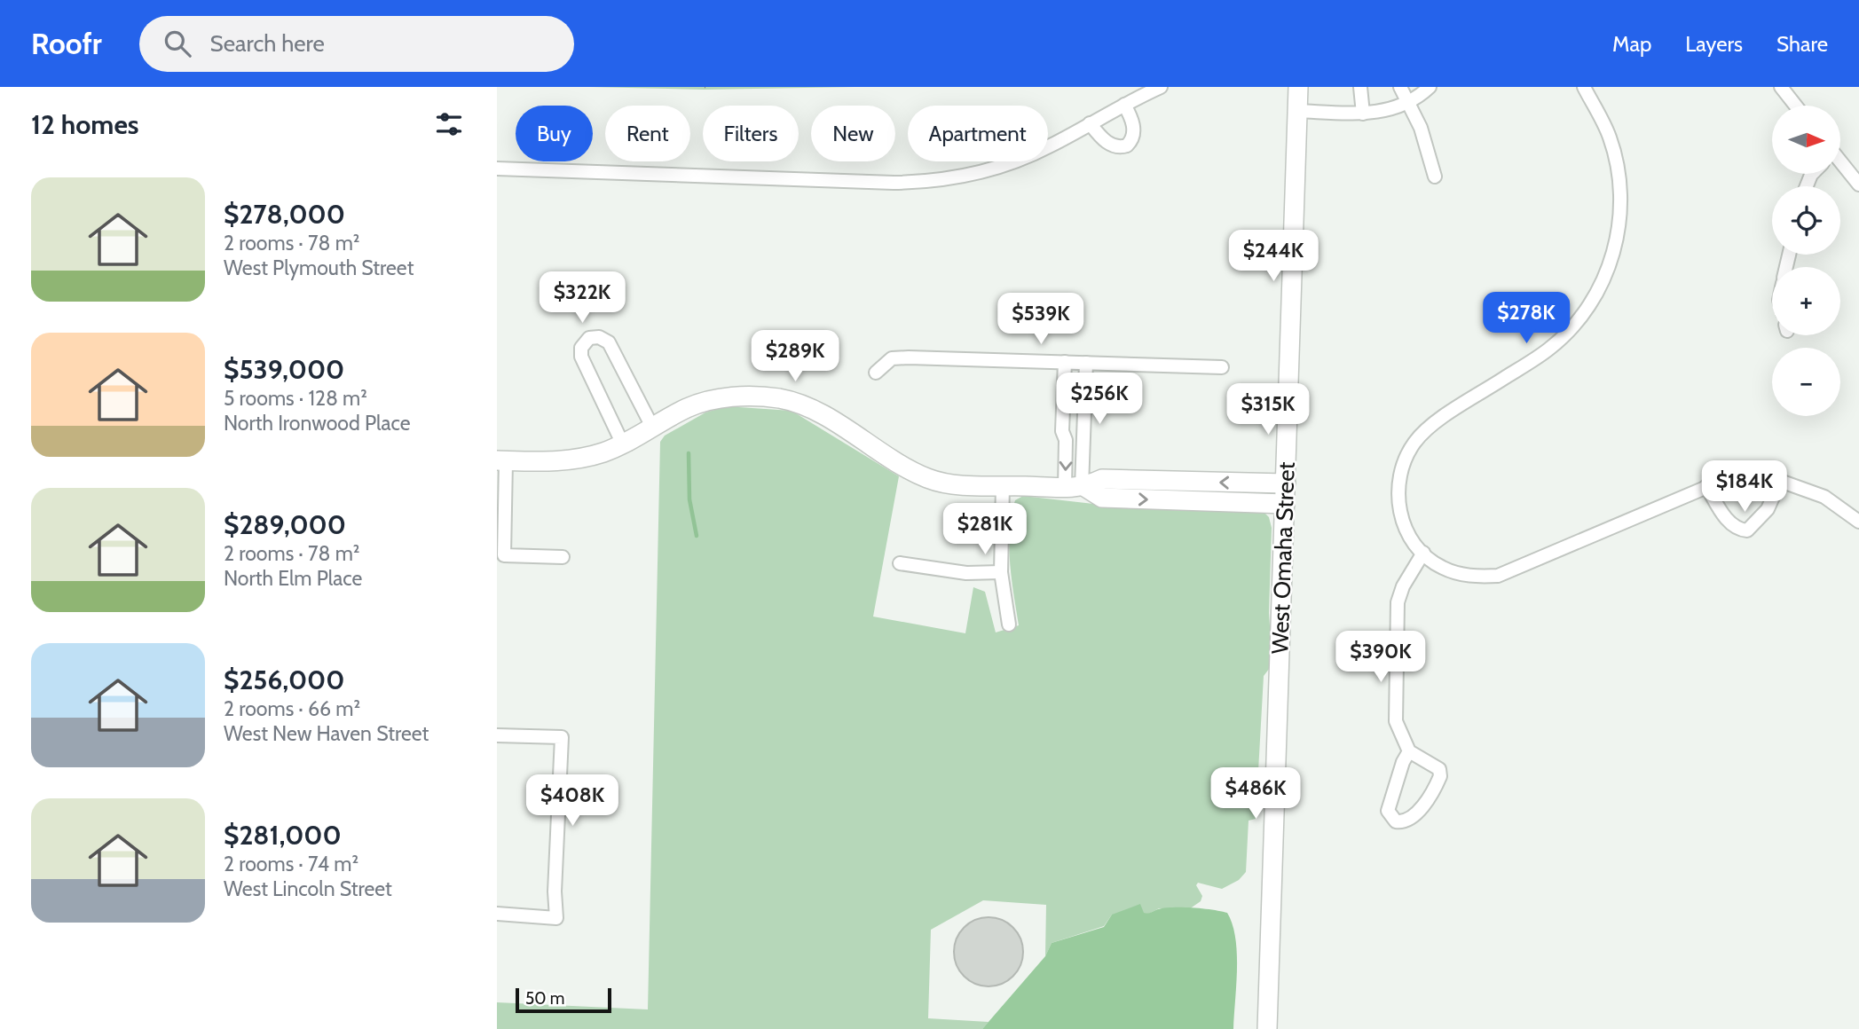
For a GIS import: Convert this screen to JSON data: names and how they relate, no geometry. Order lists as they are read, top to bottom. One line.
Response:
{"streets":{"street":["West Omaha Street"]},"scale_bar":"50 m","north":"right","page":{"header":"Roofr","search":"Search here","nav":["Map","Layers","Share"],"heading":"12 homes","map_buttons":["+","−"],"chip":["Buy","Rent","Filters","New","Apartment"],"list":[{"name":"$278,000","note":"2 rooms · 78 m² · West Plymouth Street"},{"name":"$539,000","note":"5 rooms · 128 m² · North Ironwood Place"},{"name":"$289,000","note":"2 rooms · 78 m² · North Elm Place"},{"name":"$256,000","note":"2 rooms · 66 m² · West New Haven Street"},{"name":"$281,000","note":"2 rooms · 74 m² · West Lincoln Street"}],"price":["$244K","$322K","$278K","$539K","$289K","$256K","$315K","$184K","$281K","$390K","$486K","$408K"],"scale":"50 m"}}
